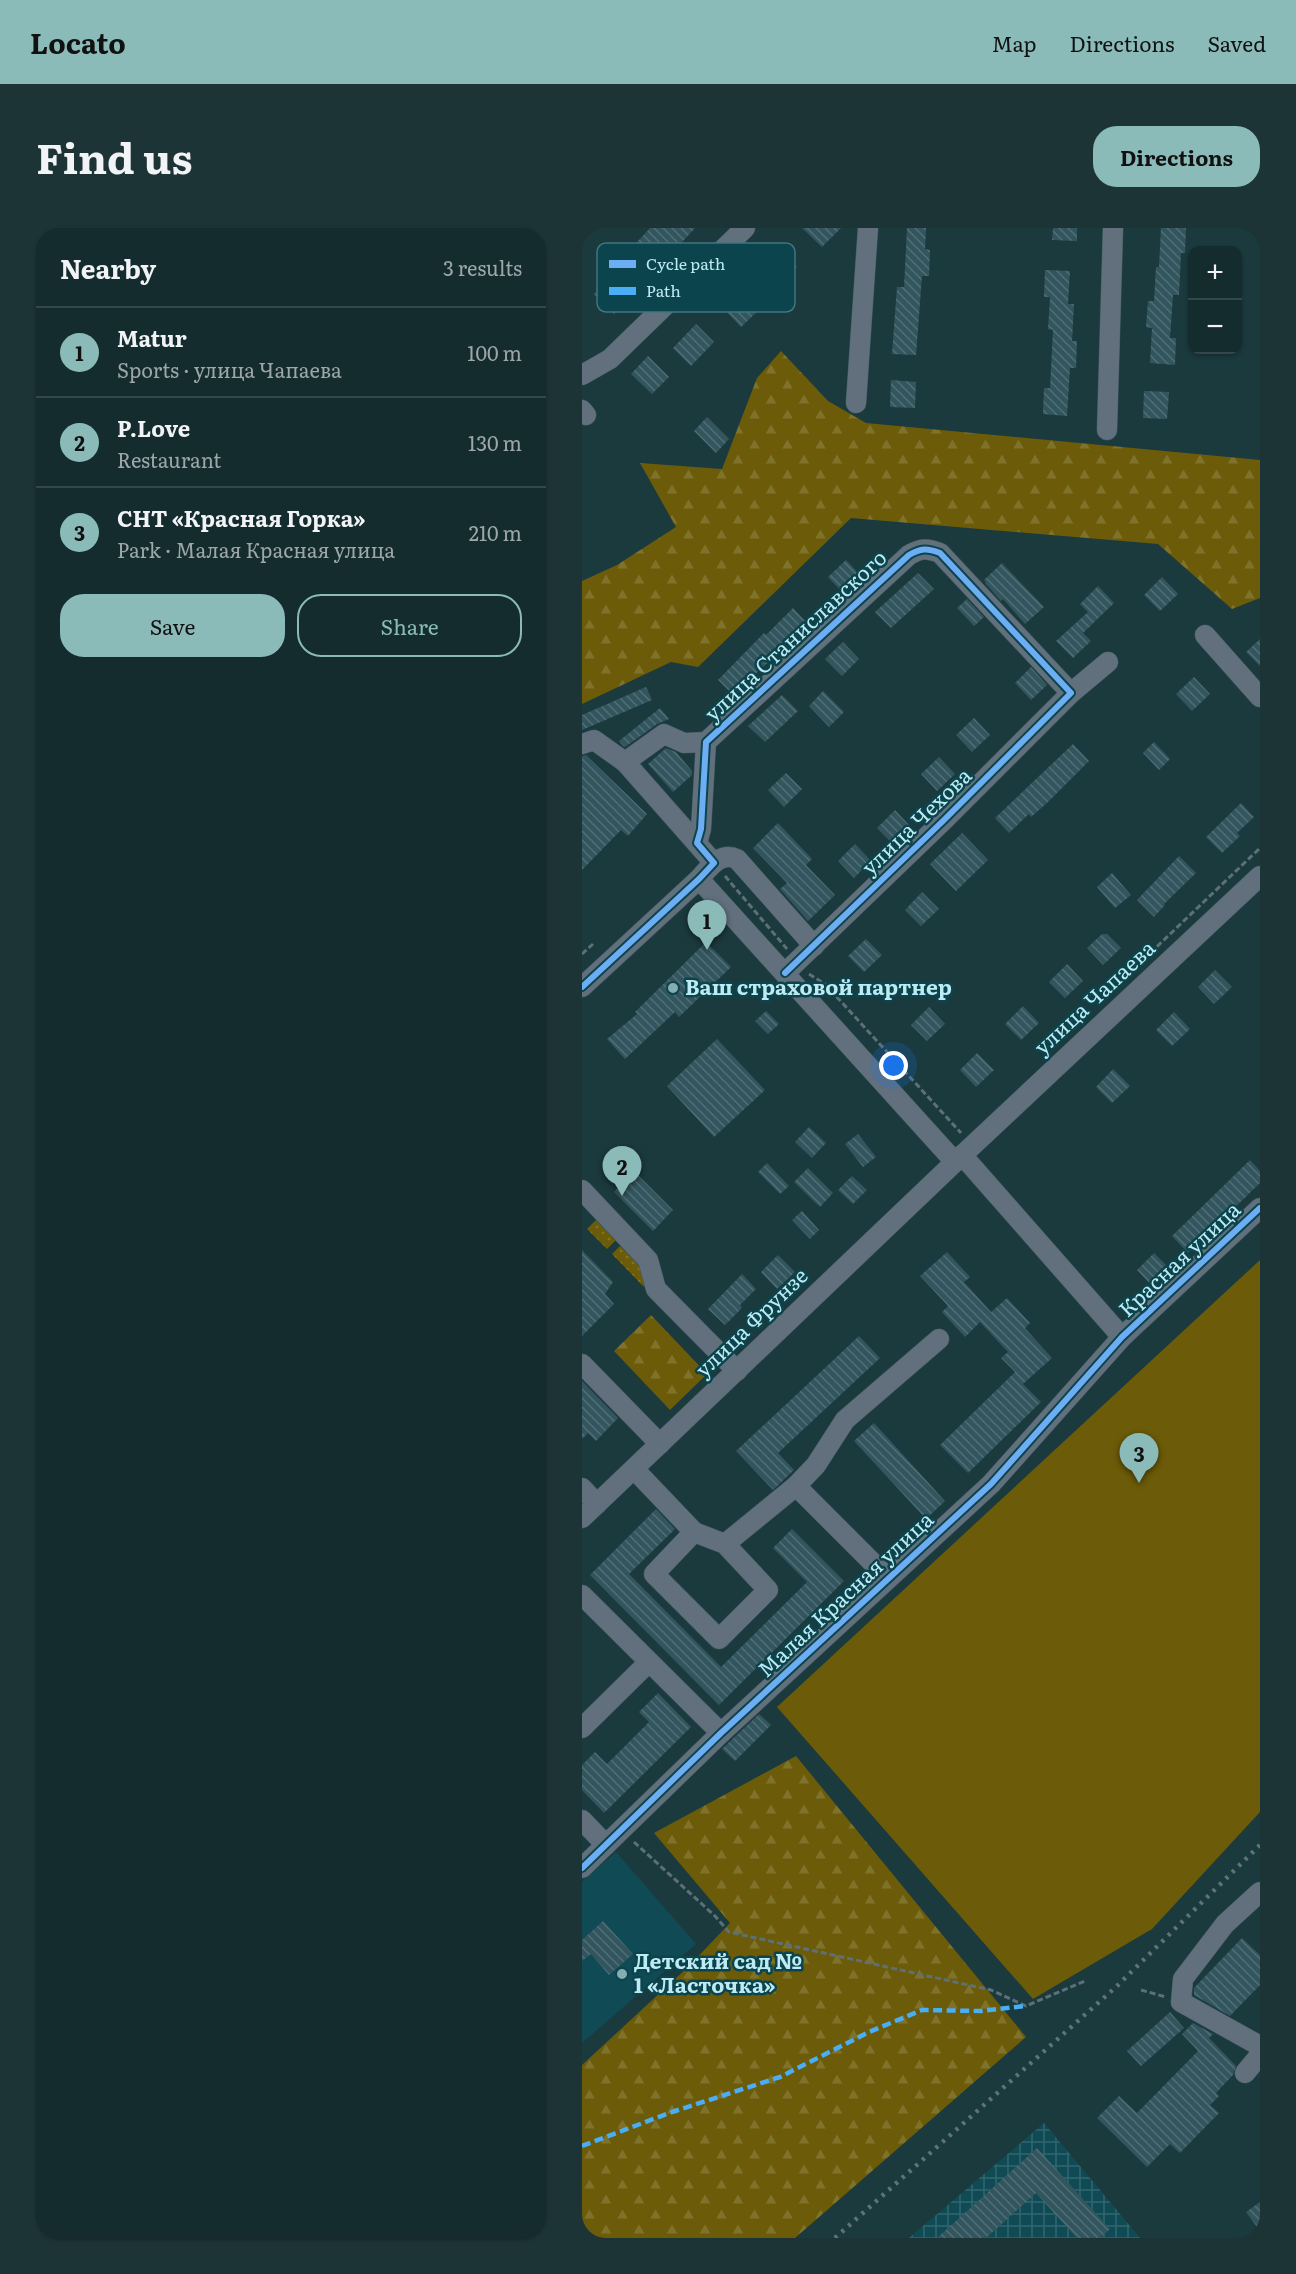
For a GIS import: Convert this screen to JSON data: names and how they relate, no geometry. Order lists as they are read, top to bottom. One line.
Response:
{"streets":{"street":["улица Станиславского","улица Чехова","улица Чапаева","Красная улица","улица Фрунзе","Малая Красная улица"]},"crossings":[["улица Станиславского","улица Чехова"],["улица Чапаева","улица Фрунзе"],["Красная улица","Малая Красная улица"]],"places":["Ваш страховой партнер","Детский сад № 1 «Ласточка»"],"legend":["Cycle path","Path"],"page":{"header":"Locato","nav":["Map","Directions","Saved"],"title":"Find us","buttons":["Directions",["Save","Share"]],"heading":["Nearby","3 results"],"map_buttons":["+","−"],"list":[{"mark":"1","name":"Matur","note":"Sports · улица Чапаева","value":"100 m"},{"mark":"2","name":"P.Love","note":"Restaurant","value":"130 m"},{"mark":"3","name":"СНТ «Красная Горка»","note":"Park · Малая Красная улица","value":"210 m"}],"pins":["1","2","3"]}}
